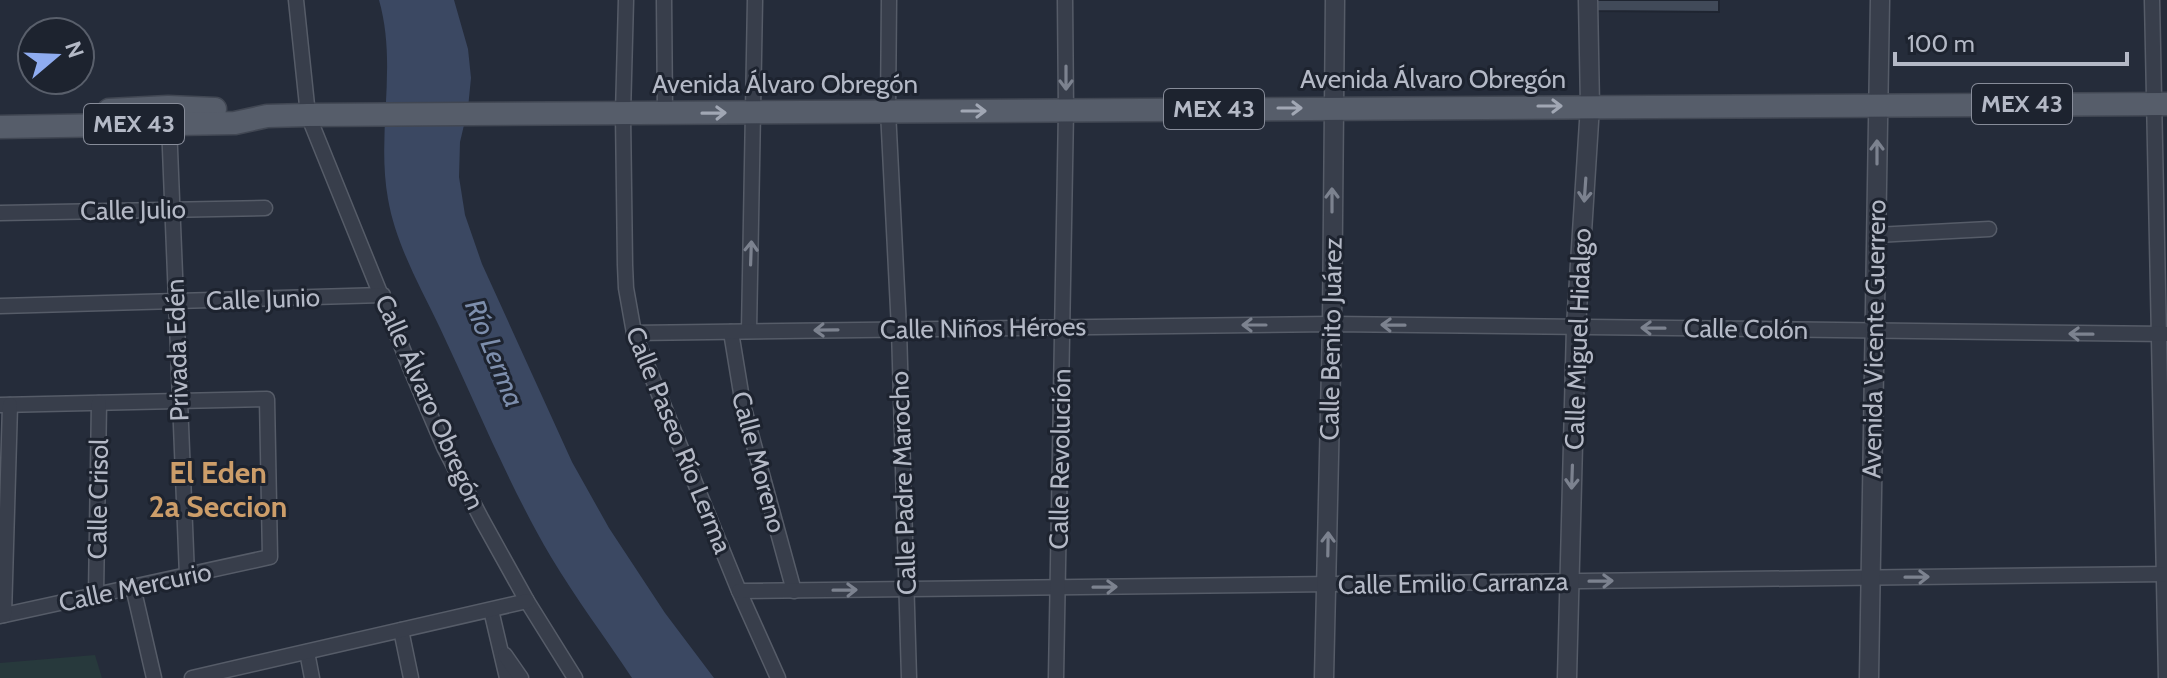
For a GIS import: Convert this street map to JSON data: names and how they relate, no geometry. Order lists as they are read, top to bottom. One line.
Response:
{"streets":{"main road":["Avenida Álvaro Obregón","MEX 43"],"street":["Calle Julio","Calle Junio","Calle Niños Héroes","Calle Colón","Calle Benito Juárez","Calle Miguel Hidalgo","Avenida Vicente Guerrero","Privada Edén","Calle Álvaro Obregón","Calle Paseo Río Lerma","Calle Revolución","Calle Moreno","Calle Padre Marocho","Calle Crisol","Calle Emilio Carranza","Calle Mercurio"]},"crossings":[["Avenida Álvaro Obregón","Calle Benito Juárez"],["Avenida Álvaro Obregón","Calle Miguel Hidalgo"],["Avenida Álvaro Obregón","Avenida Vicente Guerrero"],["Avenida Álvaro Obregón","Privada Edén"],["Avenida Álvaro Obregón","Calle Álvaro Obregón"],["Avenida Álvaro Obregón","Calle Paseo Río Lerma"],["Avenida Álvaro Obregón","Calle Revolución"],["Avenida Álvaro Obregón","Calle Padre Marocho"],["Calle Julio","Privada Edén"],["Calle Junio","Privada Edén"],["Calle Junio","Calle Álvaro Obregón"],["Calle Niños Héroes","Calle Colón"],["Calle Niños Héroes","Calle Benito Juárez"],["Calle Niños Héroes","Calle Paseo Río Lerma"],["Calle Niños Héroes","Calle Revolución"],["Calle Niños Héroes","Calle Moreno"],["Calle Niños Héroes","Calle Padre Marocho"],["Calle Colón","Calle Benito Juárez"],["Calle Colón","Calle Miguel Hidalgo"],["Calle Colón","Avenida Vicente Guerrero"],["Calle Benito Juárez","Calle Emilio Carranza"],["Calle Miguel Hidalgo","Calle Emilio Carranza"],["Avenida Vicente Guerrero","Calle Emilio Carranza"],["Privada Edén","Calle Mercurio"],["Calle Paseo Río Lerma","Calle Emilio Carranza"],["Calle Revolución","Calle Emilio Carranza"],["Calle Moreno","Calle Emilio Carranza"],["Calle Padre Marocho","Calle Emilio Carranza"],["Calle Crisol","Calle Mercurio"]],"one_way":["Calle Niños Héroes","Calle Colón","Calle Benito Juárez","Calle Miguel Hidalgo","Calle Emilio Carranza"],"districts":["El Eden 2a Seccion"],"water":["Río Lerma"],"scale_bar":"100 m","north":"right"}
